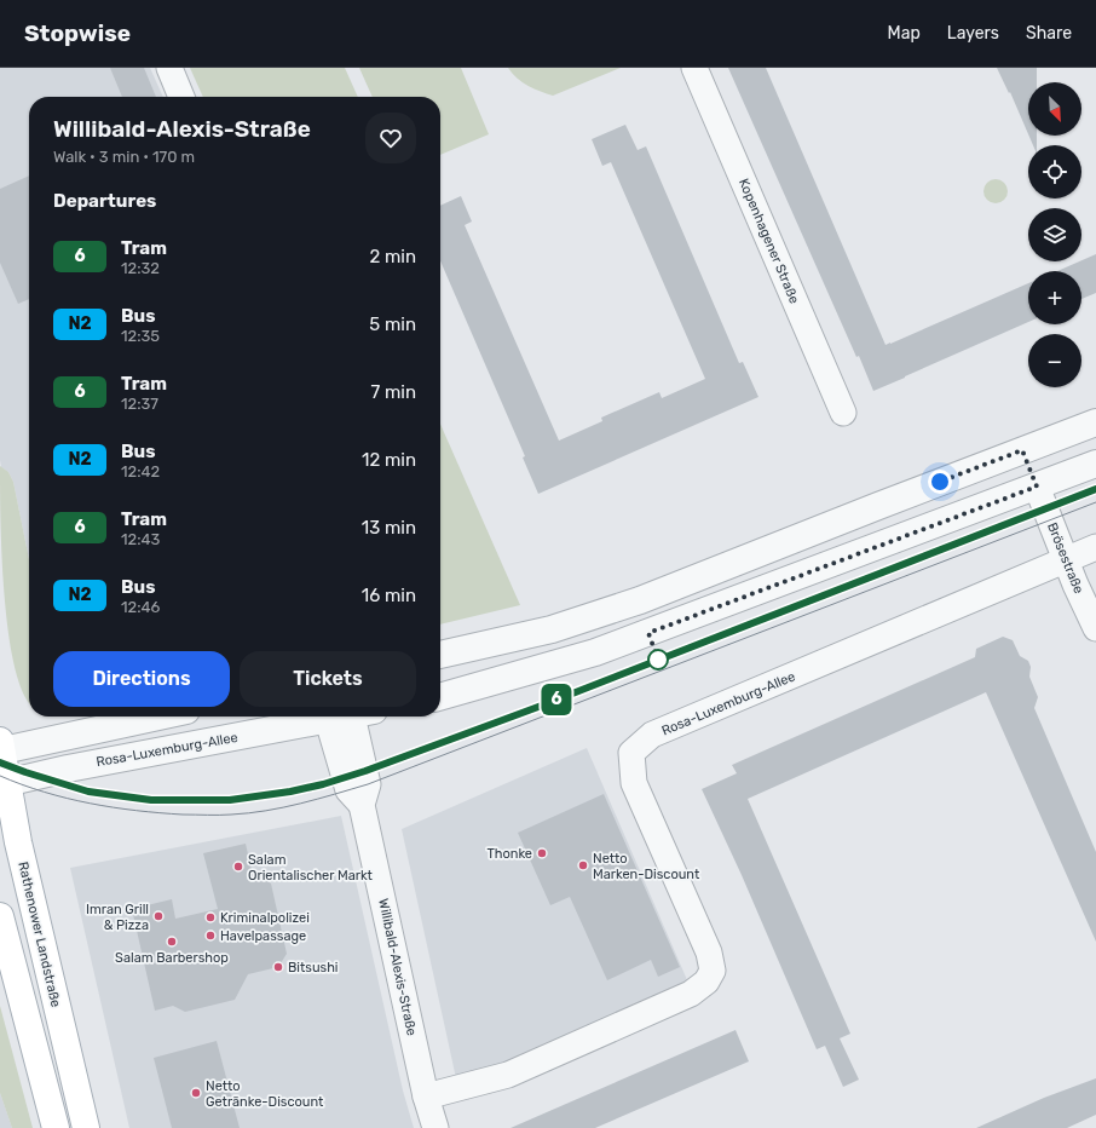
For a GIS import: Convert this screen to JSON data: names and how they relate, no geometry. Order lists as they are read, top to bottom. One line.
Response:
{"streets":{"main road":["Rathenower Landstraße"],"street":["Kopenhagener Straße","Brösestraße","Rosa-Luxemburg-Allee","Willibald-Alexis-Straße"]},"crossings":[["Brösestraße","Rosa-Luxemburg-Allee"],["Rosa-Luxemburg-Allee","Rathenower Landstraße"],["Rosa-Luxemburg-Allee","Willibald-Alexis-Straße"]],"places":["Thonke","Netto Marken-Discount","Salam Orientalischer Markt","Imran Grill & Pizza","Kriminalpolizei","Havelpassage","Salam Barbershop","Bitsushi","Netto Getränke-Discount"],"lines":["tram line 6"],"north":"bottom right","page":{"header":"Stopwise","nav":["Map","Layers","Share"],"on_map":"6","map_buttons":["+","−"],"heading":[["Willibald-Alexis-Straße","Walk · 3 min · 170 m"],"Departures"],"list":[{"mark":"6","name":"Tram","note":"12:32","value":"2 min"},{"mark":"N2","name":"Bus","note":"12:35","value":"5 min"},{"mark":"6","name":"Tram","note":"12:37","value":"7 min"},{"mark":"N2","name":"Bus","note":"12:42","value":"12 min"},{"mark":"6","name":"Tram","note":"12:43","value":"13 min"},{"mark":"N2","name":"Bus","note":"12:46","value":"16 min"}],"buttons":["Directions","Tickets"]}}
